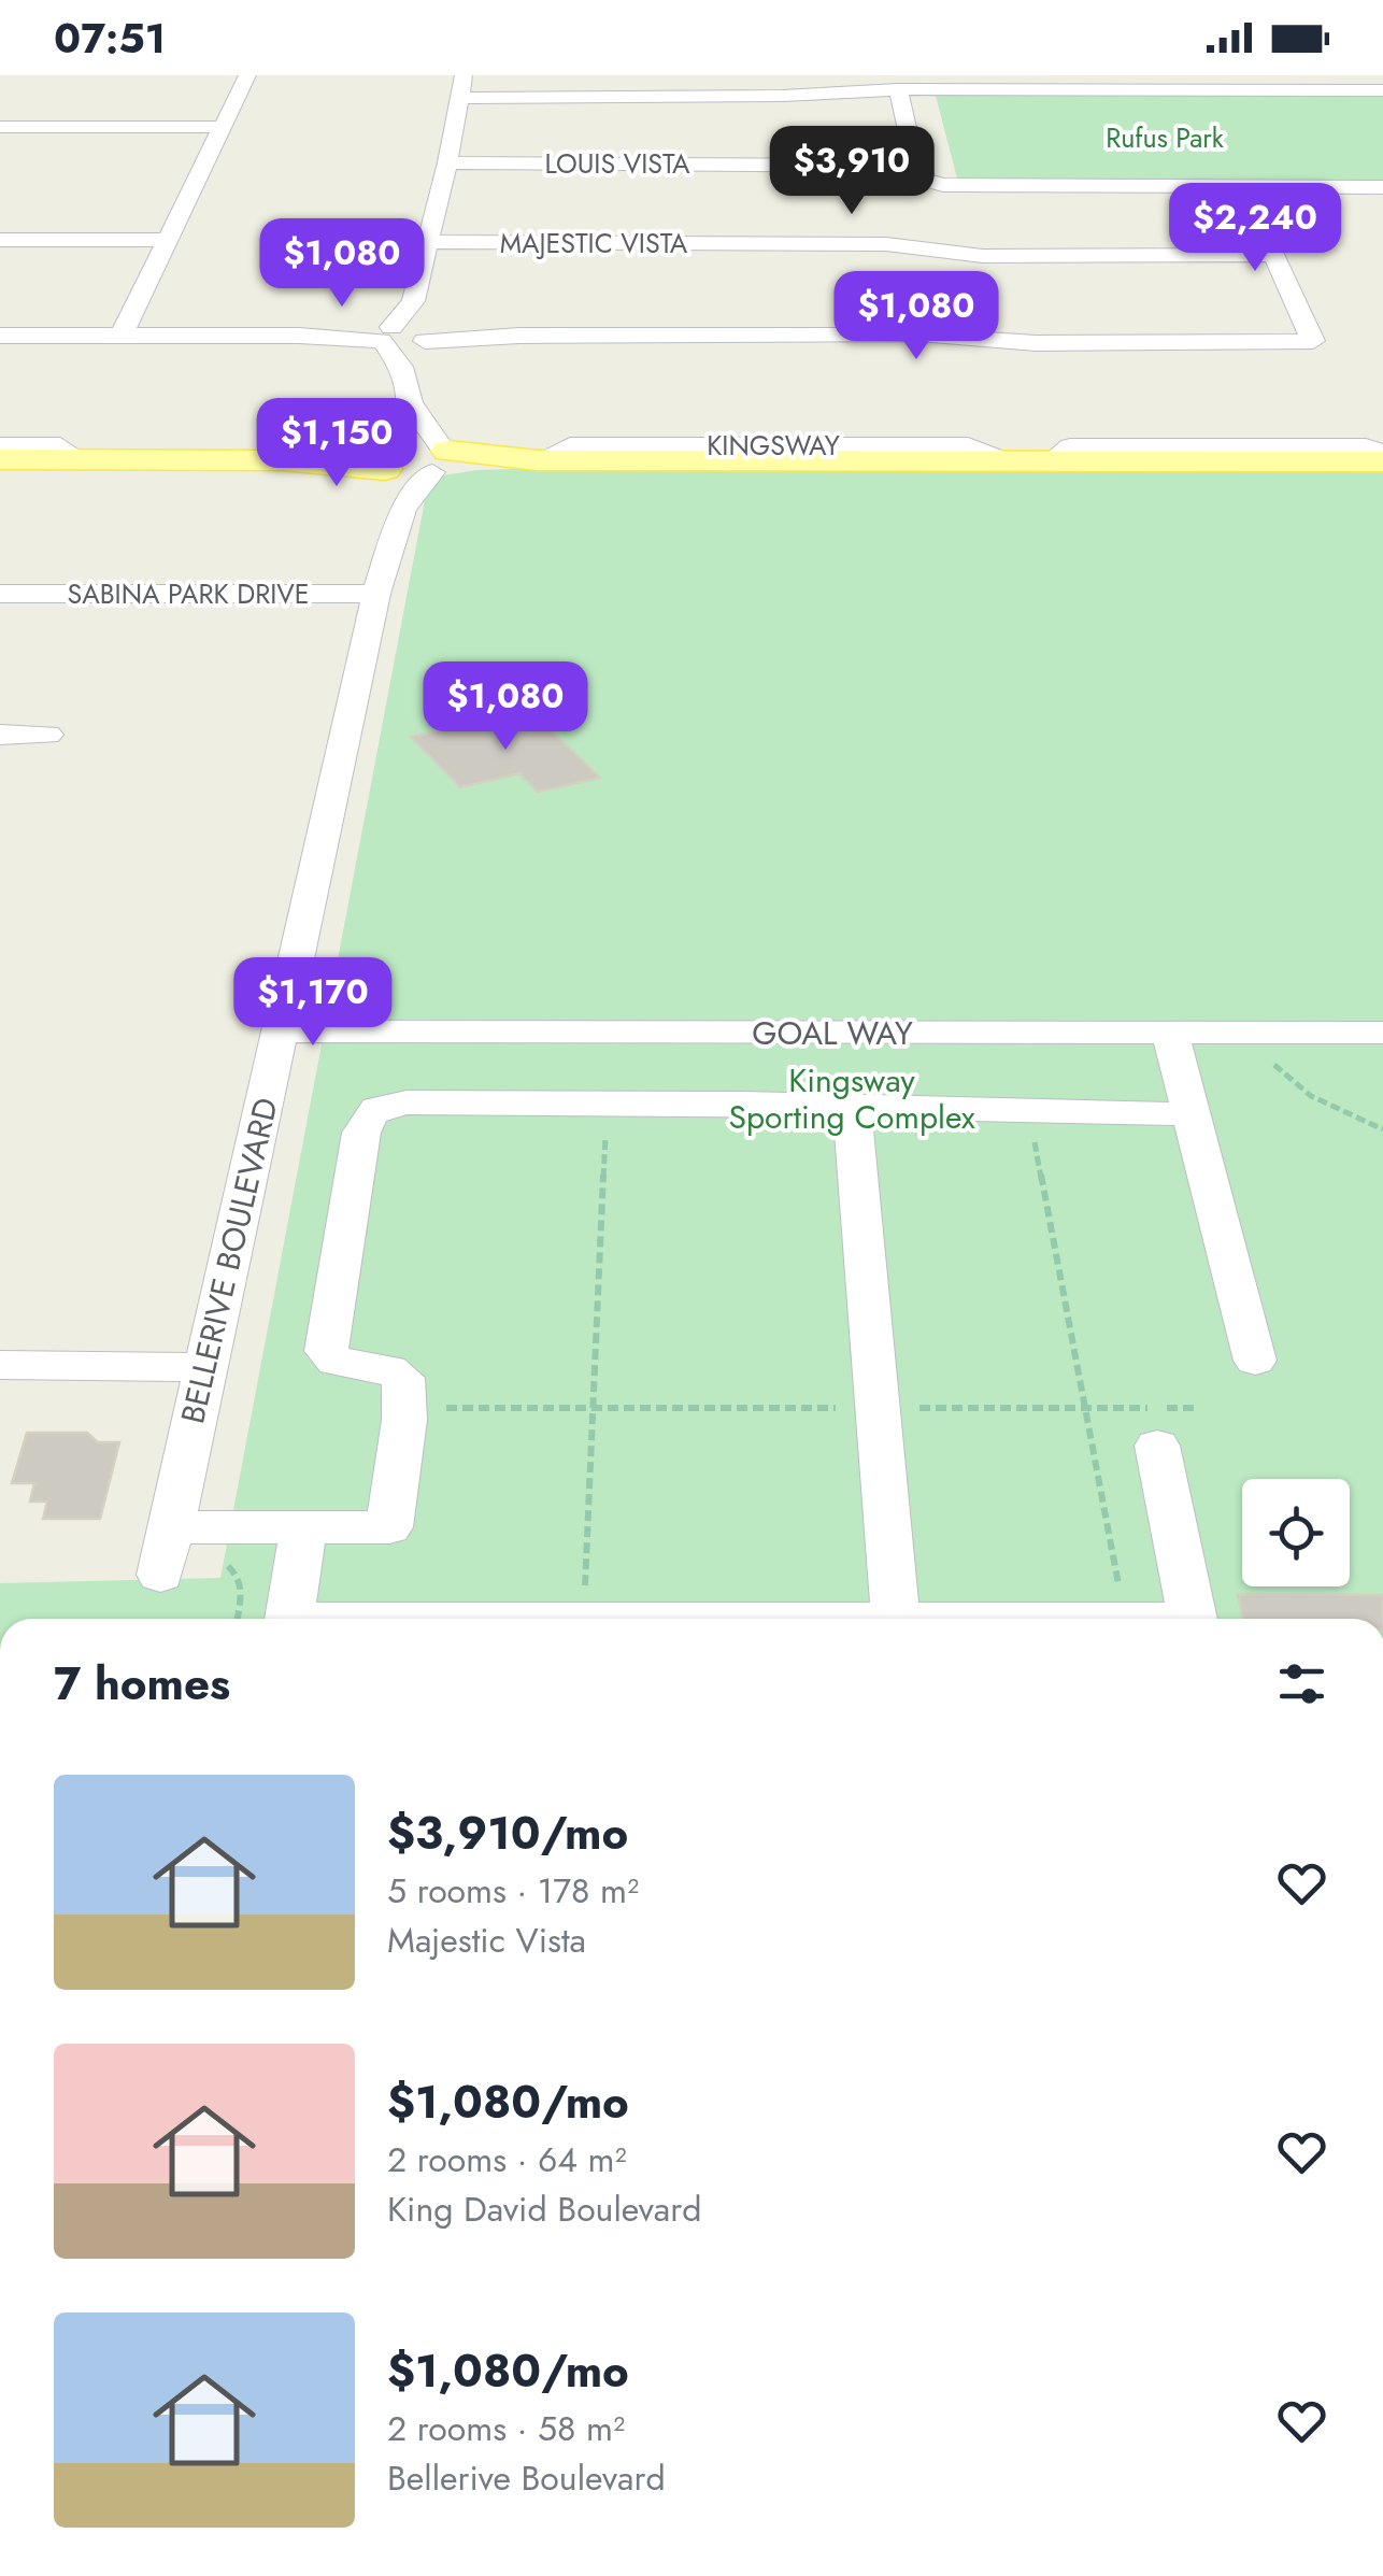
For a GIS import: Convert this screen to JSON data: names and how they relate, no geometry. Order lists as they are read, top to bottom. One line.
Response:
{"streets":{"main road":["KINGSWAY"],"street":["LOUIS VISTA","MAJESTIC VISTA","SABINA PARK DRIVE","GOAL WAY","BELLERIVE BOULEVARD"]},"crossings":[["KINGSWAY","BELLERIVE BOULEVARD"],["SABINA PARK DRIVE","BELLERIVE BOULEVARD"],["GOAL WAY","BELLERIVE BOULEVARD"]],"parks":["Rufus Park","Kingsway Sporting Complex"],"page":{"status":"07:51","price":["$3,910","$2,240","$1,080","$1,080","$1,150","$1,080","$1,170"],"heading":"7 homes","list":[{"name":"$3,910/mo","note":"5 rooms · 178 m² · Majestic Vista"},{"name":"$1,080/mo","note":"2 rooms · 64 m² · King David Boulevard"},{"name":"$1,080/mo","note":"2 rooms · 58 m² · Bellerive Boulevard"}]}}
